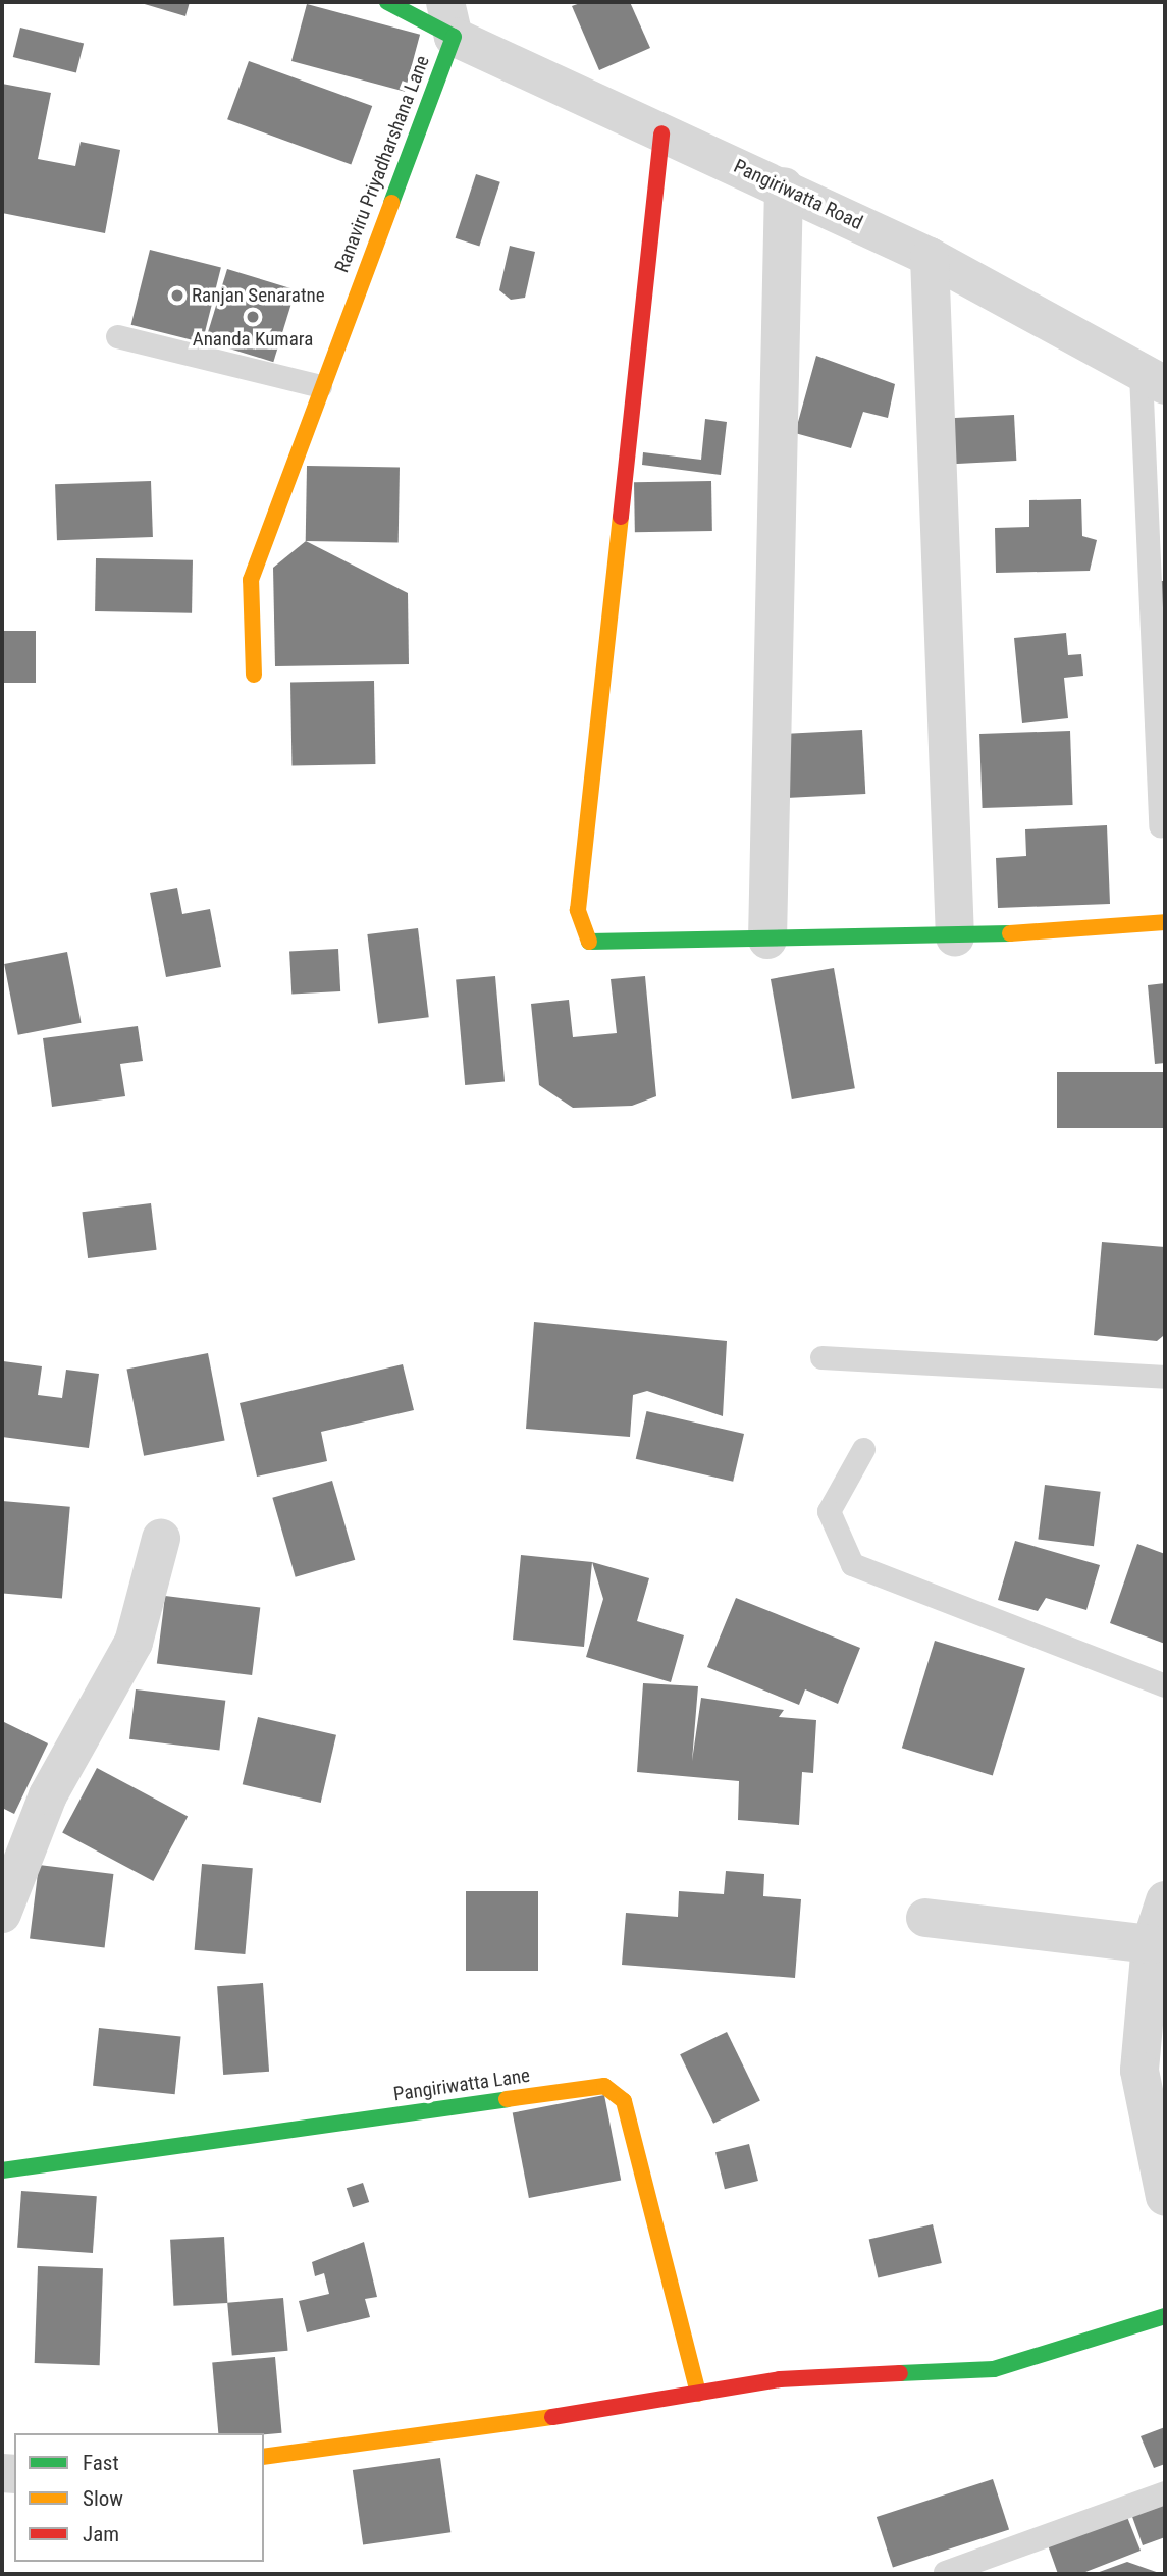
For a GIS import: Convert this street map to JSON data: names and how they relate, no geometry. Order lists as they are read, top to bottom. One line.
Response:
{"streets":{"street":["Ranaviru Priyadharshana Lane","Pangiriwatta Road","Pangiriwatta Lane"]},"crossings":[["Ranaviru Priyadharshana Lane","Pangiriwatta Road"]],"places":["Ranjan Senaratne","Ananda Kumara"],"legend":["Fast","Slow","Jam"]}
